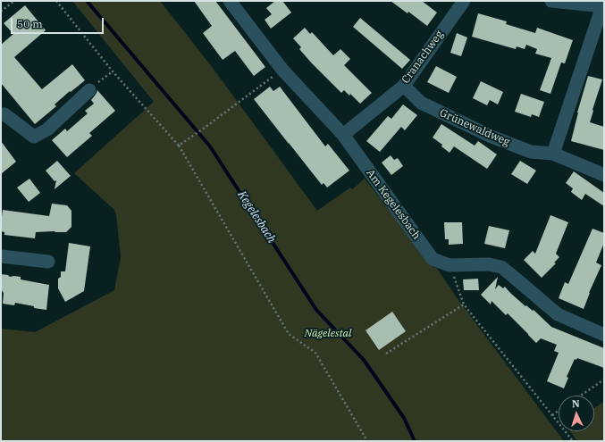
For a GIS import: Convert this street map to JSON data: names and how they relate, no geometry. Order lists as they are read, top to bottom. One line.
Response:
{"streets":{"street":["Cranachweg","Grünewaldweg","Am Kegelesbach"]},"crossings":[["Cranachweg","Grünewaldweg"],["Cranachweg","Am Kegelesbach"]],"water":["Kegelesbach"],"parks":["Nägelestal"],"scale_bar":"50 m","north":"top"}
